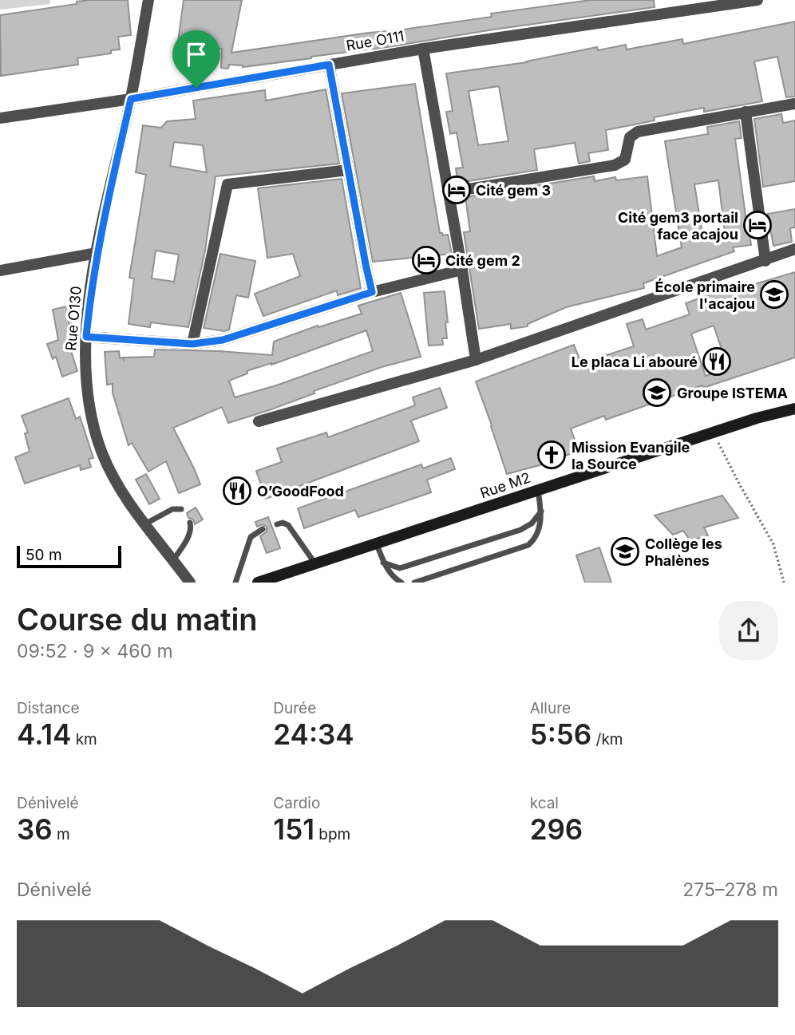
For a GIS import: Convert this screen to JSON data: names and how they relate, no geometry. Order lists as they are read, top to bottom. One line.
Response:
{"streets":{"main road":["Rue M2"],"street":["Rue O111","Rue O130"]},"crossings":[["Rue O111","Rue O130"]],"places":{"hotel":["Cité gem 3","Cité gem3 portail face acajou","Cité gem 2"],"school or university":["École primaire l'acajou","Groupe ISTEMA","Collège les Phalènes"],"restaurant":["Le placa Li abouré","O’GoodFood"],"church":["Mission Evangile la Source"]},"scale_bar":"50 m","page":{"scale":"50 m","heading":["Course du matin","09:52 · 9 × 460 m"],"stats":[["Distance","4.14 km"],["Durée","24:34"],["Allure","5:56 /km"],["Dénivelé","36 m"],["Cardio","151 bpm"],["kcal","296"]],"chart":["Dénivelé","275–278 m"]}}
